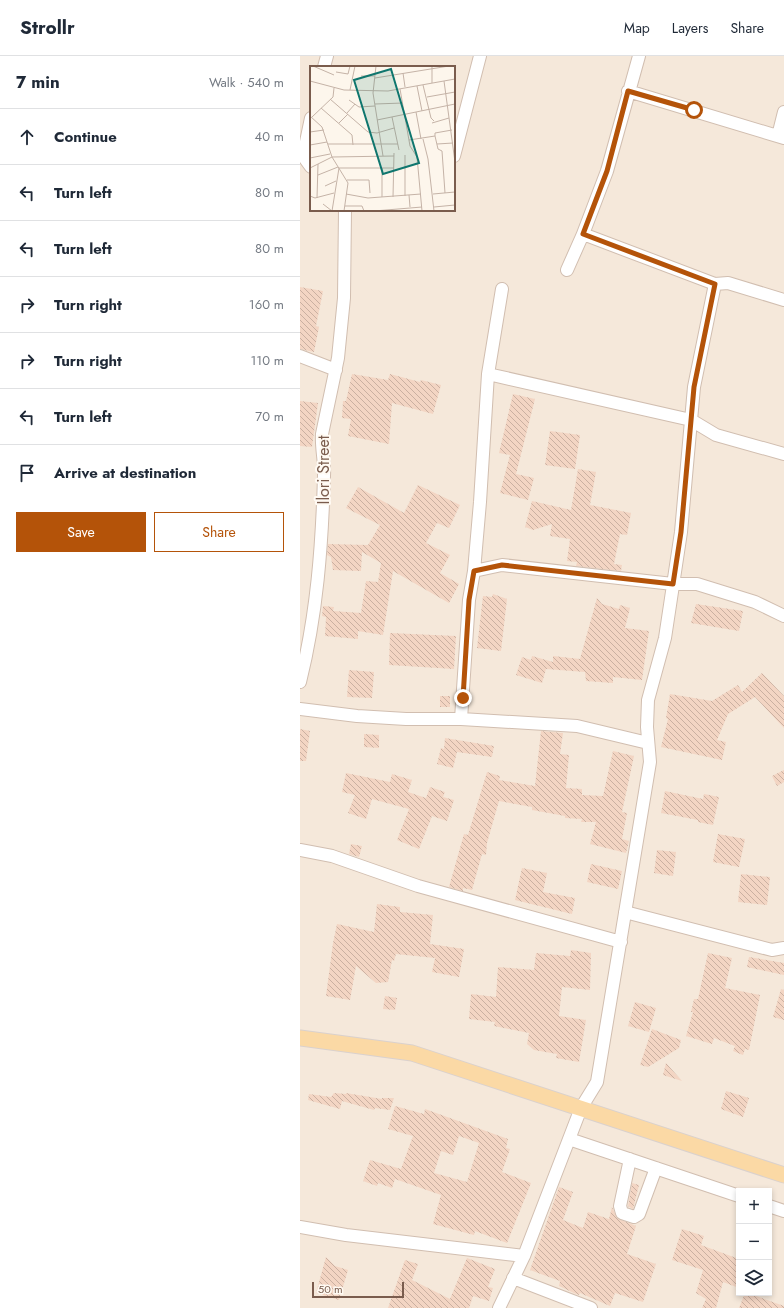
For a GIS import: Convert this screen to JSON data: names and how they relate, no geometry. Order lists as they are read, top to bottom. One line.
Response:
{"streets":{"street":["Ilori Street"]},"scale_bar":"50 m","page":{"header":"Strollr","nav":["Map","Layers","Share"],"heading":["7 min","Walk · 540 m"],"list":[["Continue","40 m"],["Turn left","80 m"],["Turn left","80 m"],["Turn right","160 m"],["Turn right","110 m"],["Turn left","70 m"],"Arrive at destination"],"buttons":["Save","Share"],"map_buttons":["+","−"],"scale":"50 m"}}
